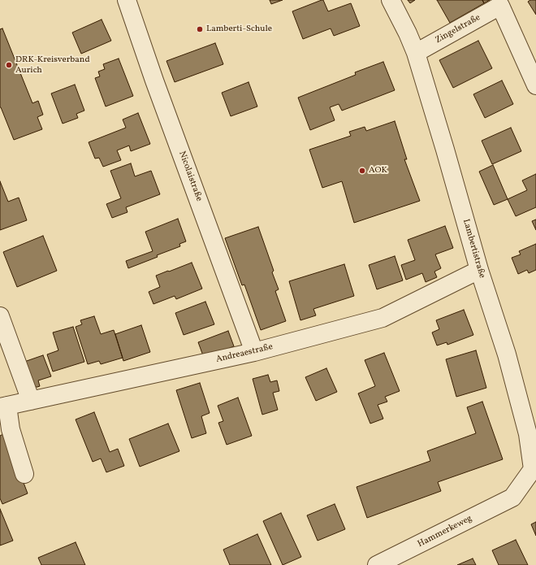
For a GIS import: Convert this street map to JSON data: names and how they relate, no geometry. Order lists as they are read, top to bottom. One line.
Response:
{"streets":{"street":["Zingelstraße","Nicolaistraße","Lambertistraße","Andreaestraße","Hammerkeweg"]},"crossings":[["Zingelstraße","Lambertistraße"],["Nicolaistraße","Andreaestraße"],["Lambertistraße","Andreaestraße"],["Lambertistraße","Hammerkeweg"]],"places":["Lamberti-Schule","DRK-Kreisverband Aurich","AOK"]}
